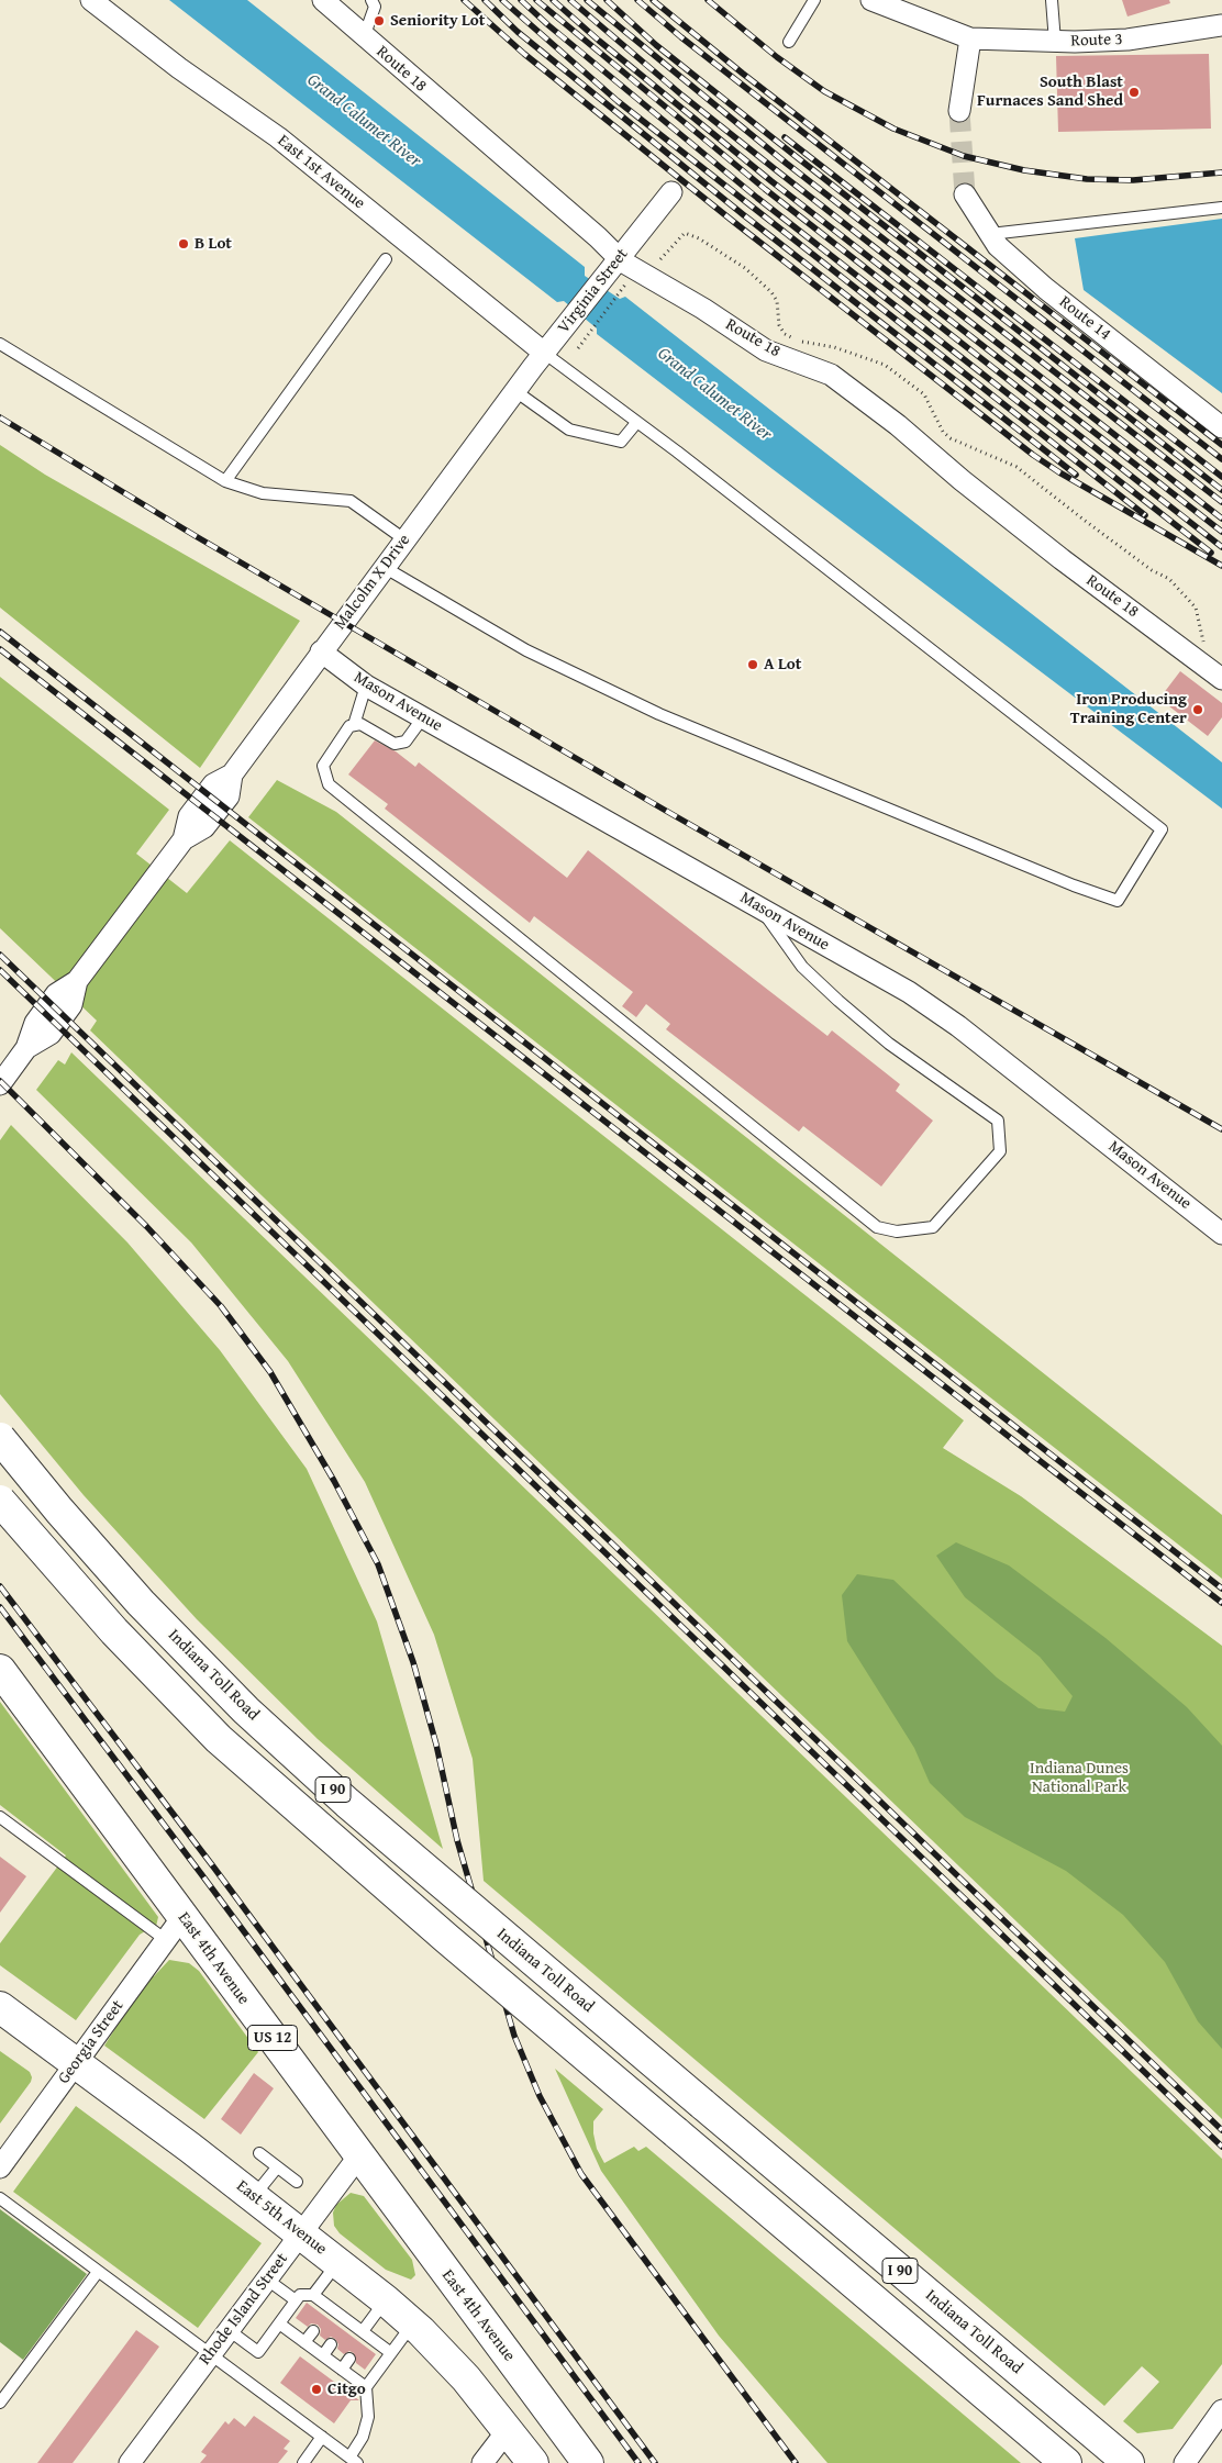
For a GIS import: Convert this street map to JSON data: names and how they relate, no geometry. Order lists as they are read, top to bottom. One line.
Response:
{"streets":{"main road":["Indiana Toll Road","I 90","East 4th Avenue","US 12","East 5th Avenue"],"street":["Route 3","Route 18","East 1st Avenue","Virginia Street","Route 14","Malcolm X Drive","Mason Avenue","Georgia Street","Rhode Island Street"]},"crossings":[["Route 18","Virginia Street"],["East 1st Avenue","Virginia Street"],["Virginia Street","Malcolm X Drive"],["Malcolm X Drive","Mason Avenue"],["East 4th Avenue","Georgia Street"],["East 4th Avenue","Rhode Island Street"],["Georgia Street","East 5th Avenue"],["East 5th Avenue","Rhode Island Street"]],"water":["Grand Calumet River"],"parks":["Indiana Dunes National Park"],"places":["Seniority Lot","South Blast Furnaces Sand Shed","B Lot","A Lot","Iron Producing Training Center","Citgo"]}
